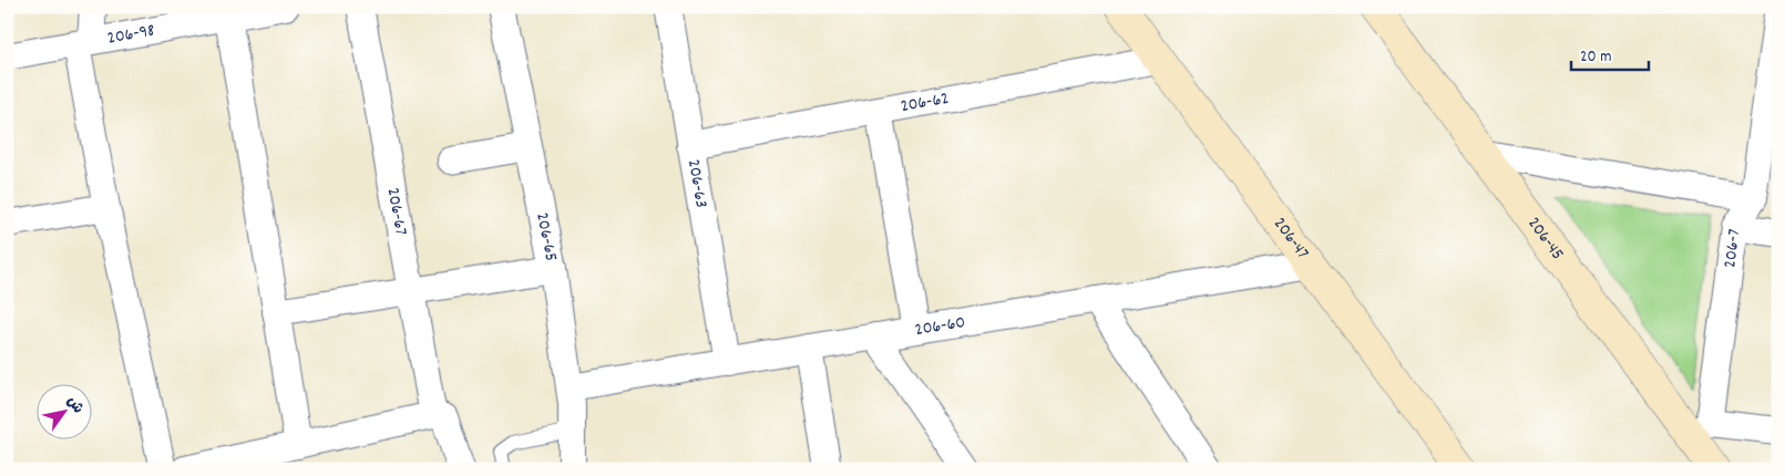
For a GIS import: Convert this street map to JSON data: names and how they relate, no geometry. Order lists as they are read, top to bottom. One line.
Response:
{"streets":{"street":["206-98","206-62","206-63","206-67","206-65","206-45","206-47","206-7","206-60"]},"crossings":[["206-62","206-63"],["206-62","206-47"],["206-63","206-60"],["206-65","206-60"],["206-45","206-7"],["206-47","206-60"]],"scale_bar":"20 m","north":"top right"}
